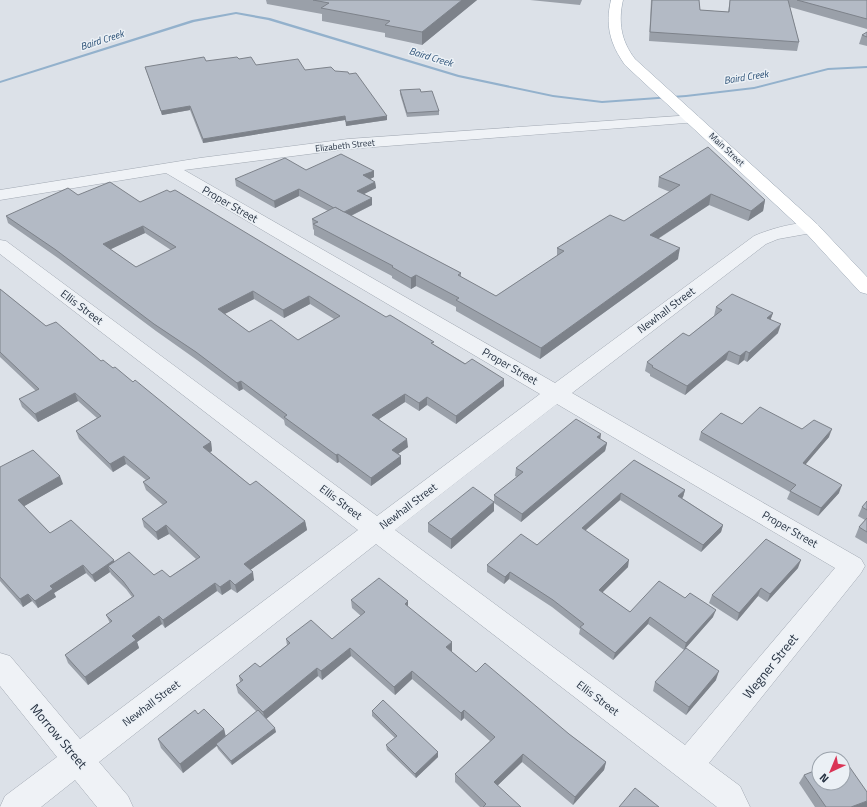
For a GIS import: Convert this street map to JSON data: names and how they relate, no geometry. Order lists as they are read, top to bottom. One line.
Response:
{"streets":{"main road":["Main Street"],"street":["Elizabeth Street","Proper Street","Ellis Street","Newhall Street","Wegner Street","Morrow Street"]},"crossings":[["Elizabeth Street","Main Street"],["Elizabeth Street","Proper Street"],["Main Street","Newhall Street"],["Proper Street","Newhall Street"],["Proper Street","Wegner Street"],["Ellis Street","Newhall Street"],["Ellis Street","Wegner Street"],["Newhall Street","Morrow Street"]],"water":["Baird Creek"],"north":"bottom left"}
